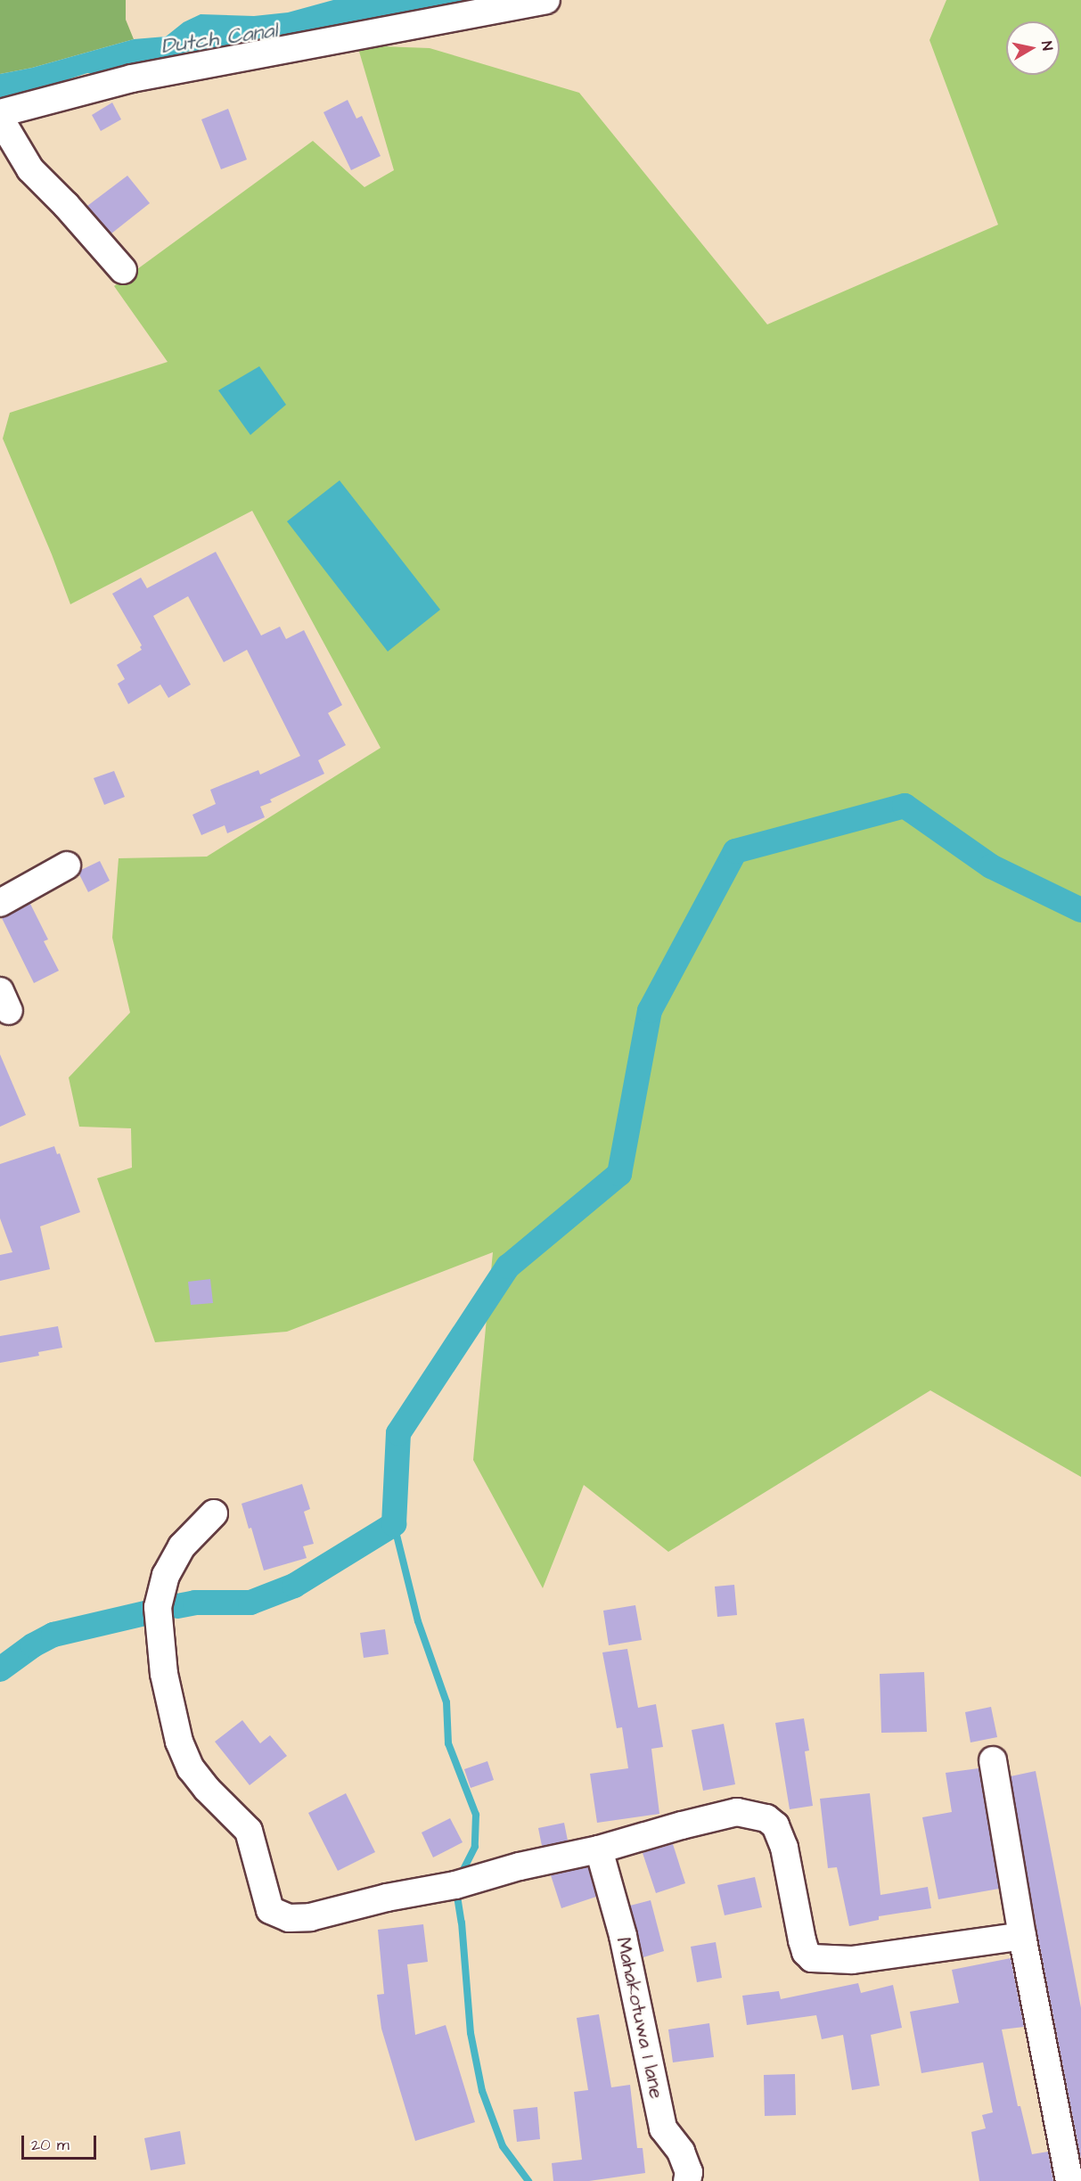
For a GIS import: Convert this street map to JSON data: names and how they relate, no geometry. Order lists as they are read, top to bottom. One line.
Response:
{"streets":{"street":["Mahakotuwa 1 lane"]},"water":["Dutch Canal"],"scale_bar":"20 m","north":"right"}
